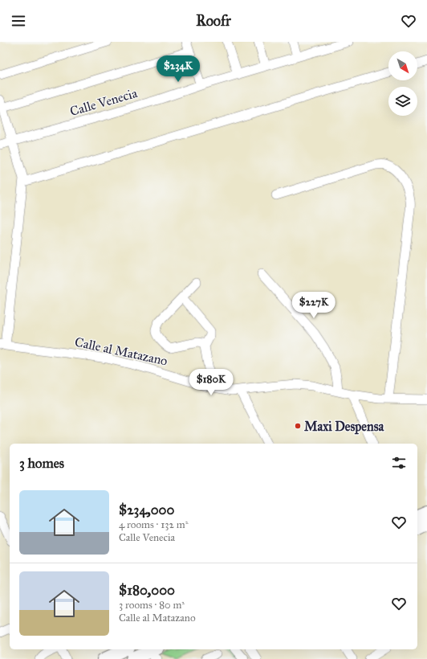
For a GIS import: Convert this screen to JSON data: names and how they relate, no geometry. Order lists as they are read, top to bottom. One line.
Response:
{"streets":{"street":["Calle Venecia","Calle al Matazano"]},"places":["Maxi Despensa"],"north":"bottom right","page":{"header":"Roofr","price":["$234K","$227K","$180K"],"heading":"3 homes","list":[{"name":"$234,000","note":"4 rooms · 132 m² · Calle Venecia"},{"name":"$180,000","note":"3 rooms · 80 m² · Calle al Matazano"}]}}
